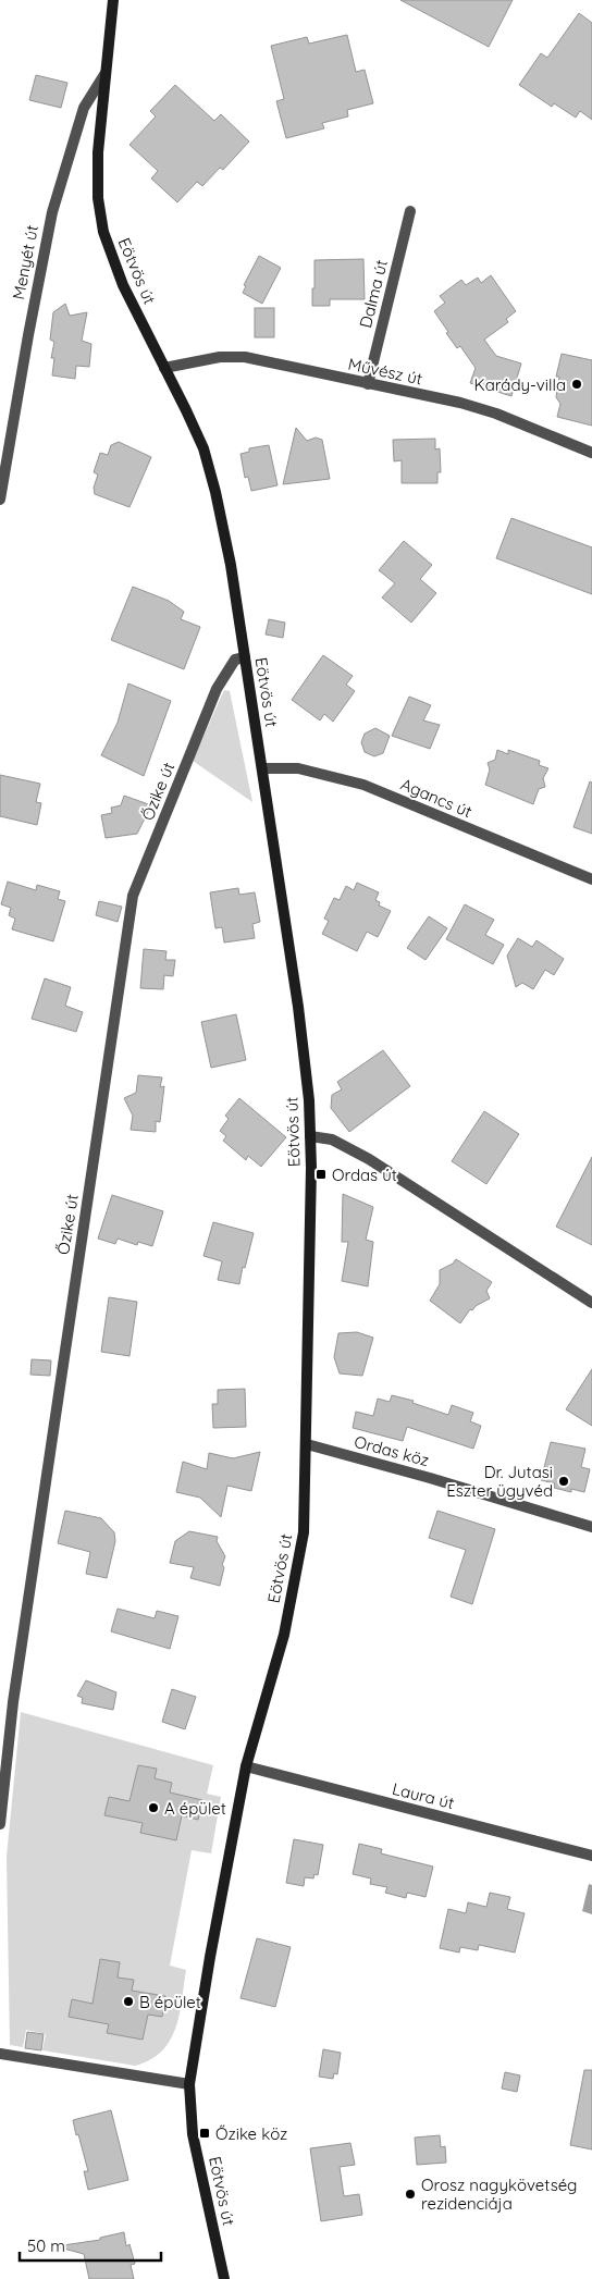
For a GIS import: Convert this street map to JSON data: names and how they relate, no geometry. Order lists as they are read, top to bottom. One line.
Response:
{"streets":{"street":["Menyét út","Eötvös út","Dalma út","Művész út","Őzike út","Agancs út","Ordas köz","Laura út"]},"crossings":[["Menyét út","Eötvös út"],["Eötvös út","Művész út"],["Eötvös út","Őzike út"],["Eötvös út","Agancs út"],["Eötvös út","Ordas köz"],["Eötvös út","Laura út"],["Dalma út","Művész út"]],"places":{"other":["Karády-villa","Dr. Jutasi Eszter ügyvéd","A épület","B épület","Orosz nagykövetség rezidenciája"],"transit":["Ordas út","Őzike köz"]},"scale_bar":"50 m"}
